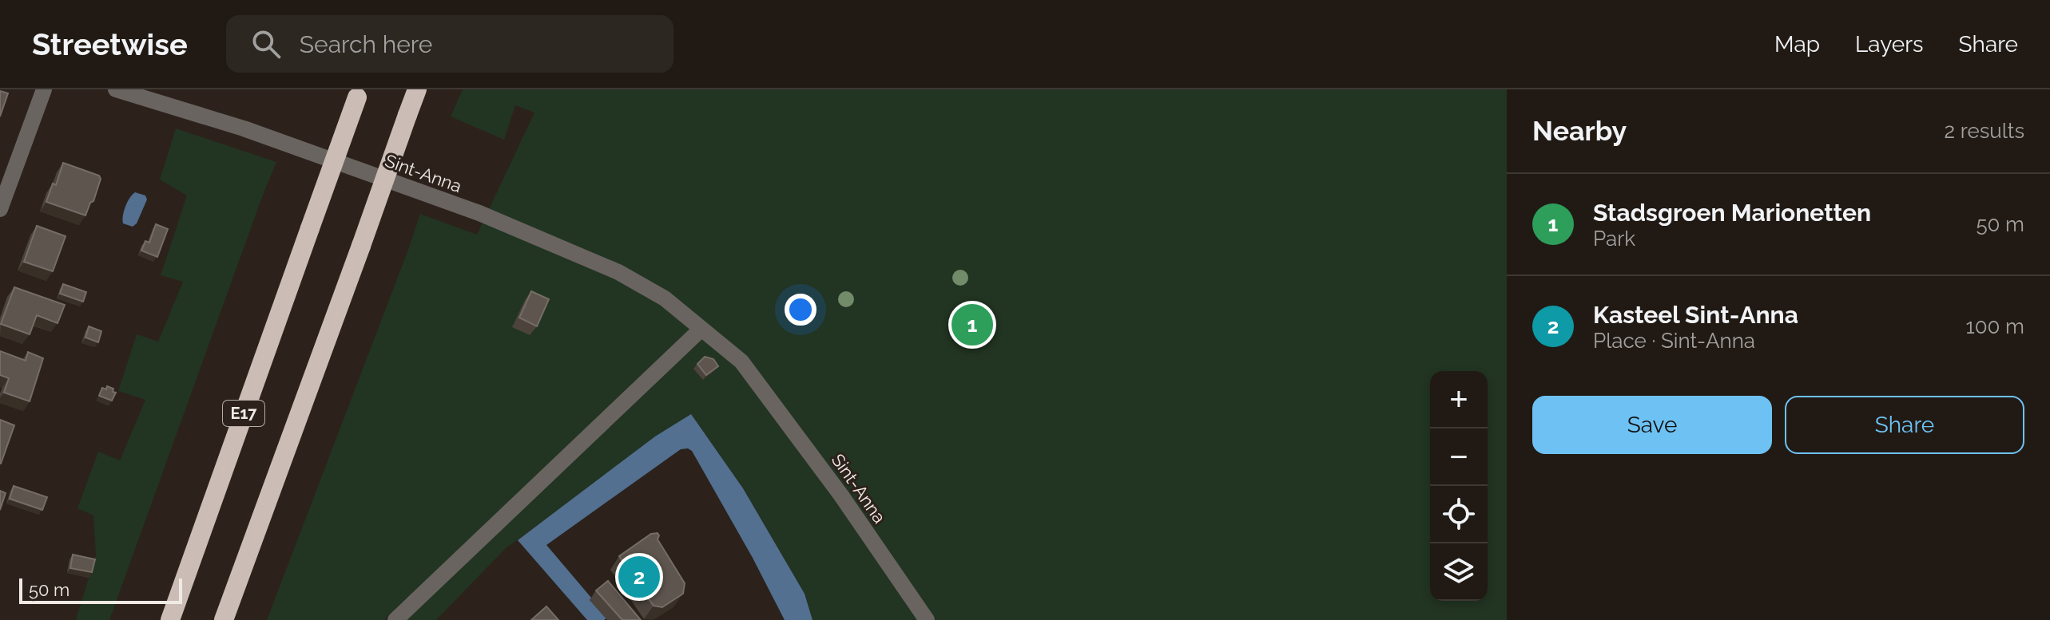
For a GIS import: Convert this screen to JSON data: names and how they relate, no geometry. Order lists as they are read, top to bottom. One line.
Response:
{"streets":{"highway":["E17"],"street":["Sint-Anna"]},"scale_bar":"50 m","page":{"header":"Streetwise","search":"Search here","nav":["Map","Layers","Share"],"heading":["Nearby","2 results"],"list":[{"mark":"1","name":"Stadsgroen Marionetten","note":"Park","value":"50 m"},{"mark":"2","name":"Kasteel Sint-Anna","note":"Place · Sint-Anna","value":"100 m"}],"pins":["1","2"],"map_buttons":["+","−"],"buttons":["Save","Share"],"scale":"50 m"}}
